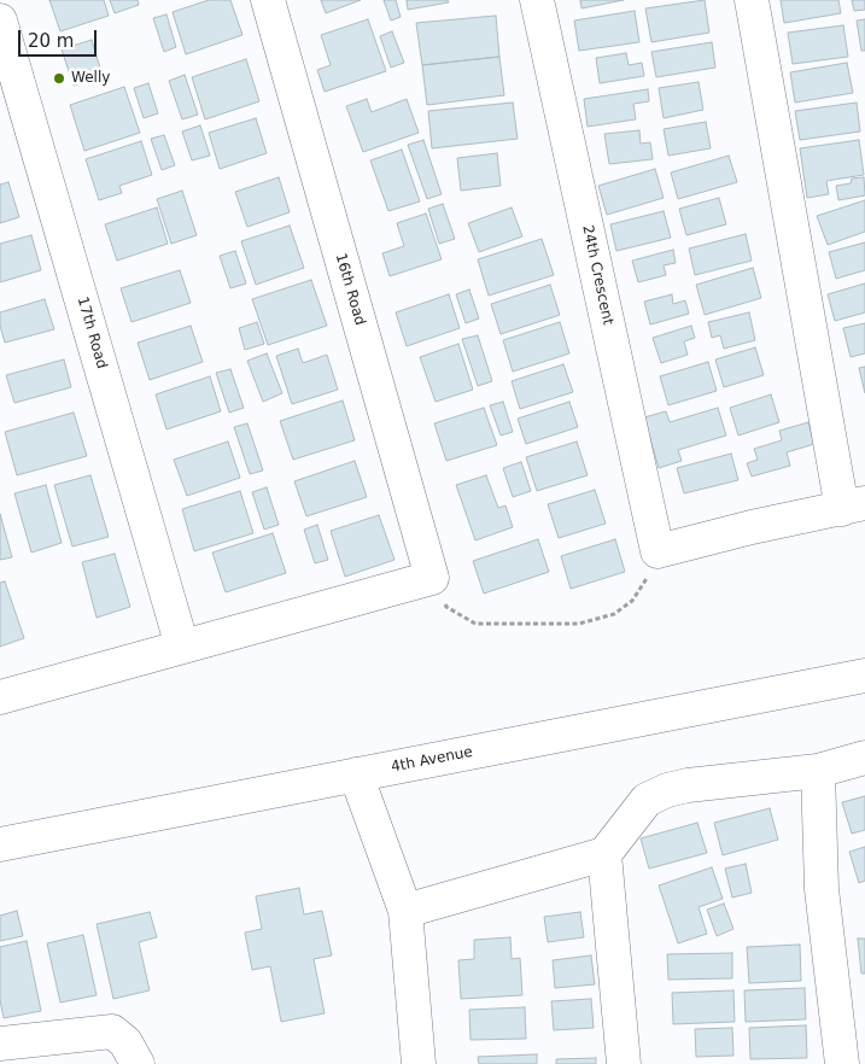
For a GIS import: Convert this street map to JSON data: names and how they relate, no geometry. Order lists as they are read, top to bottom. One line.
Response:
{"streets":{"street":["24th Crescent","16th Road","17th Road","4th Avenue"]},"places":["Welly"],"scale_bar":"20 m"}
